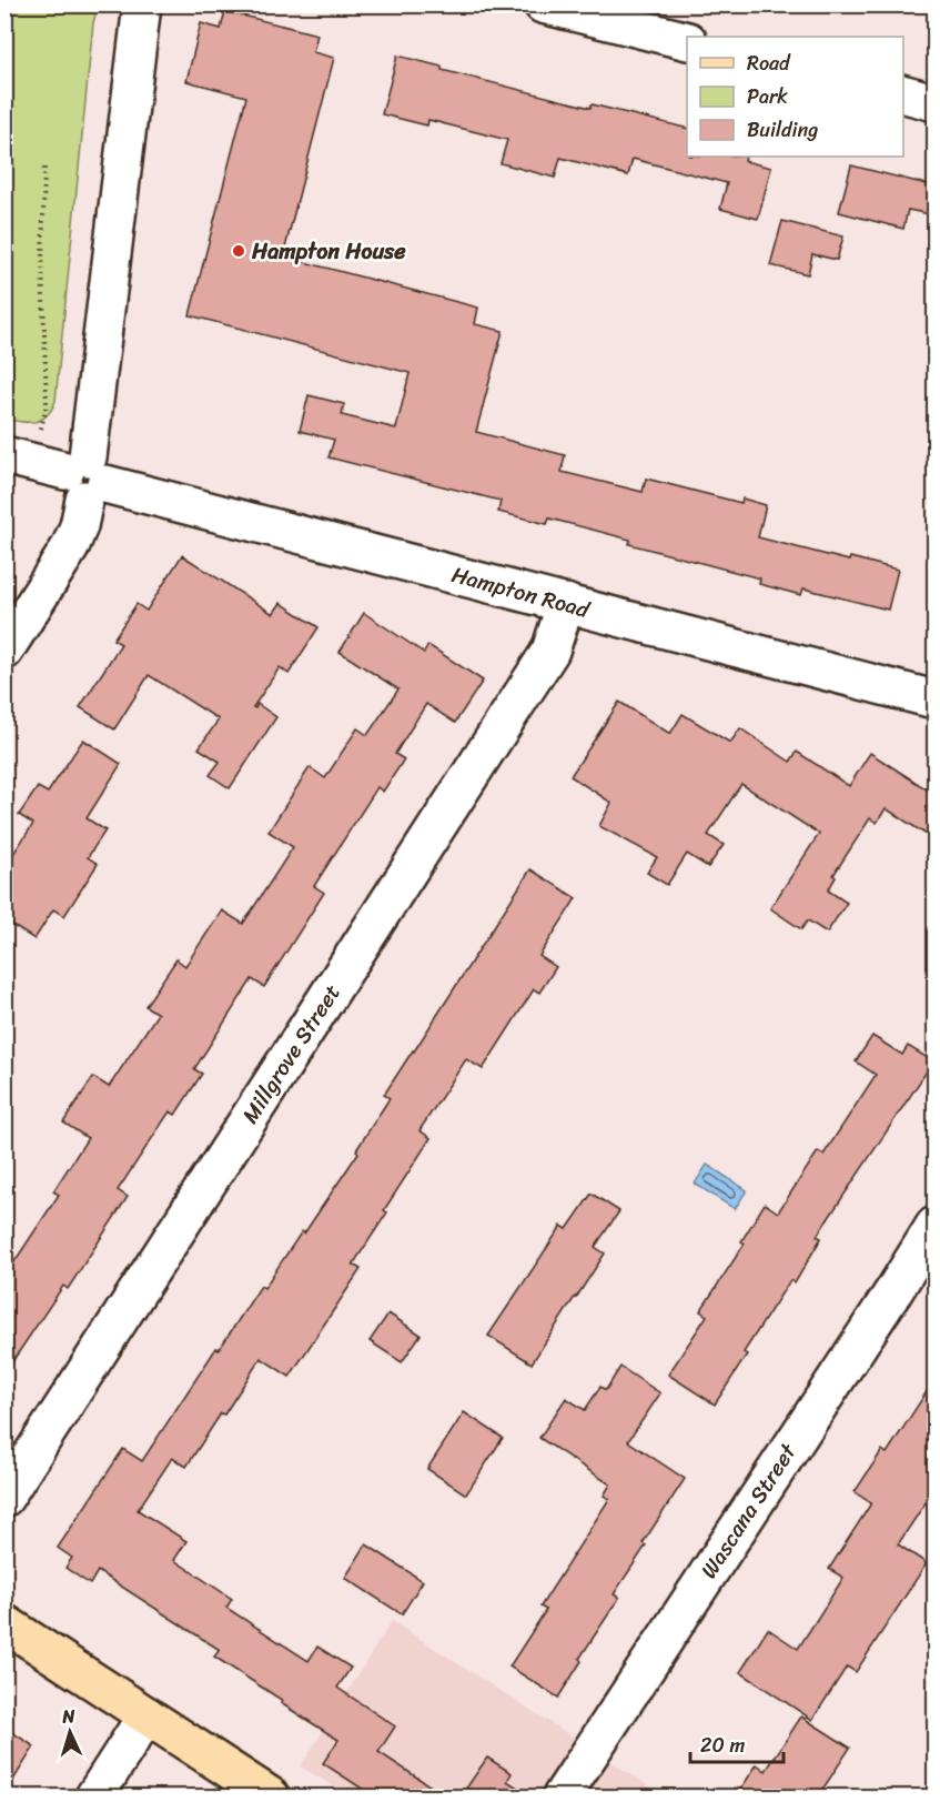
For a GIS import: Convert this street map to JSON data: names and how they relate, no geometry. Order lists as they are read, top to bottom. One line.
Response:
{"streets":{"street":["Hampton Road","Millgrove Street","Wascana Street"]},"crossings":[["Hampton Road","Millgrove Street"]],"places":["Hampton House"],"legend":["Road","Park","Building"],"scale_bar":"20 m","north":"top"}
